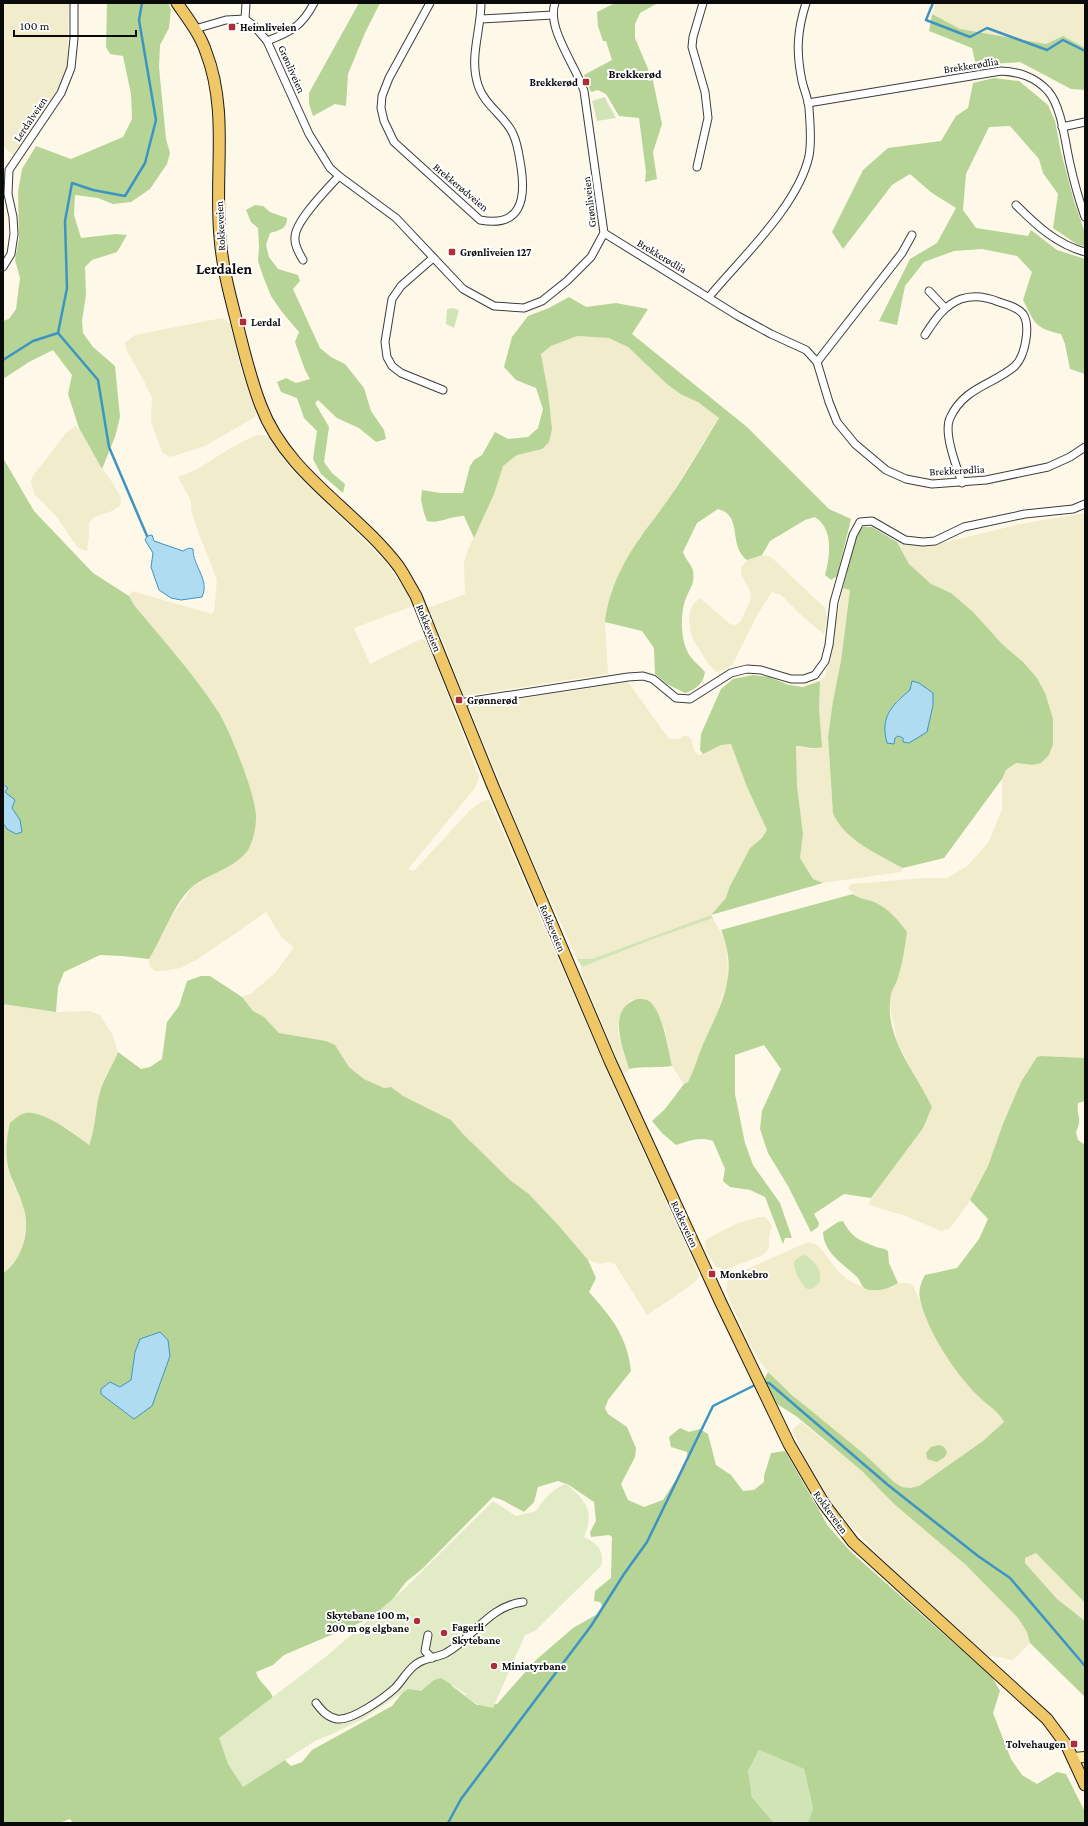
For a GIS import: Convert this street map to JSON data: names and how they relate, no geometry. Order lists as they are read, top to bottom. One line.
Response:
{"streets":{"main road":["Rokkeveien"],"street":["Brekkerødlia","Grønliveien","Lerdalveien","Brekkerødveien"]},"crossings":[["Brekkerødlia","Grønliveien"]],"districts":["Brekkerød","Lerdalen"],"places":{"transit":["Heimliveien","Brekkerød","Grønliveien 127","Lerdal","Grønnerød","Monkebro","Tolvehaugen"],"other":["Skytebane 100 m, 200 m og elgbane","Fagerli Skytebane","Miniatyrbane"]},"scale_bar":"100 m"}
